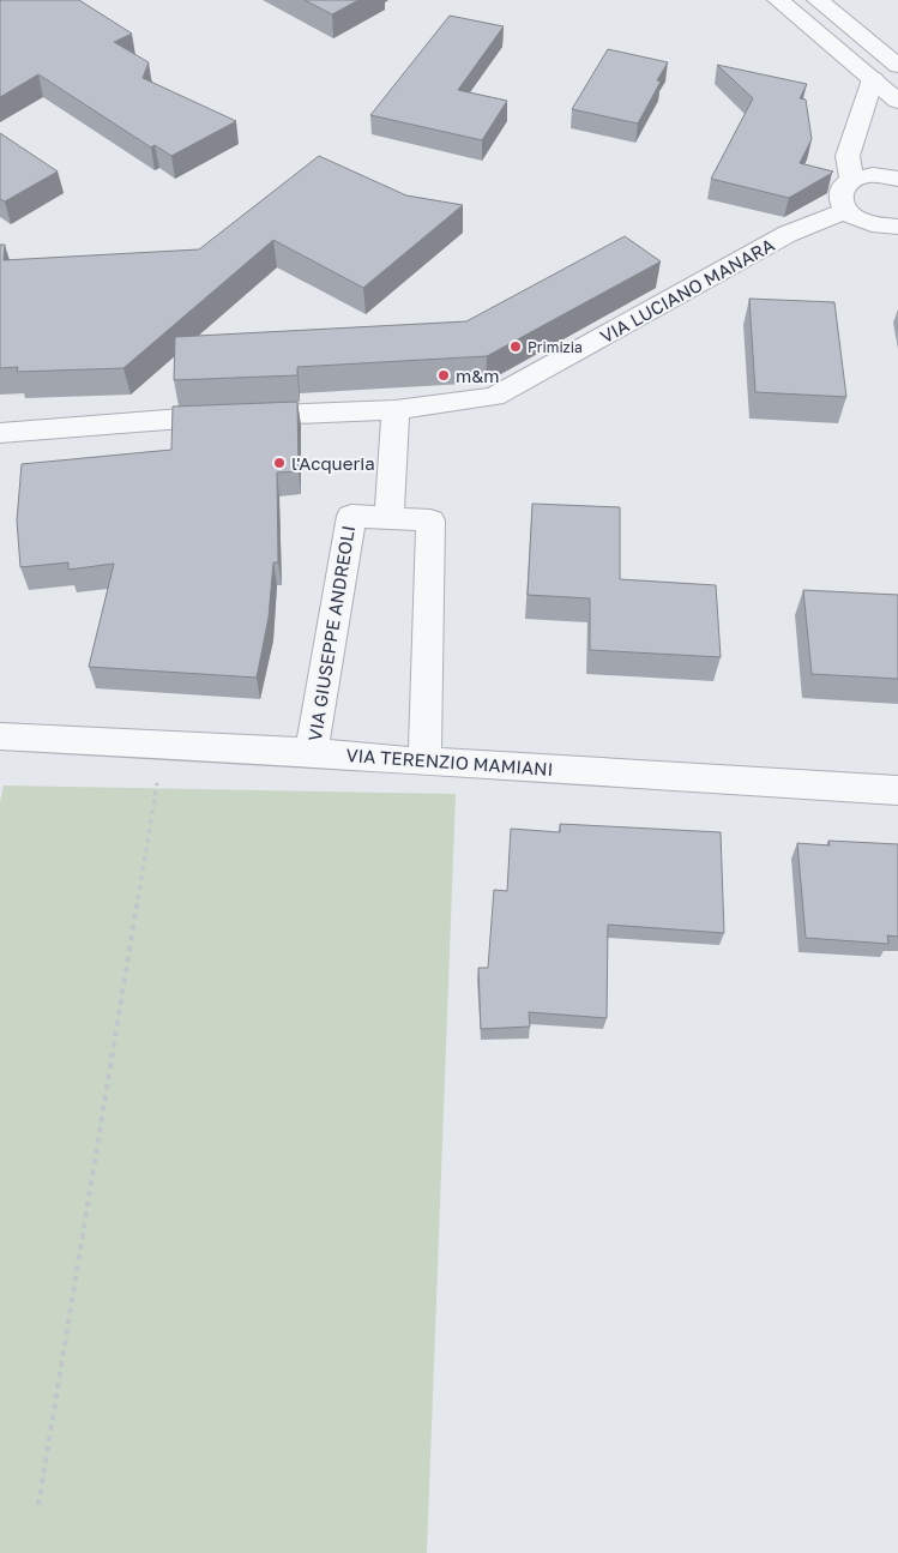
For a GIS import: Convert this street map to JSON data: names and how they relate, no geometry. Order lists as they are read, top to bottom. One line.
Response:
{"streets":{"street":["VIA LUCIANO MANARA","VIA GIUSEPPE ANDREOLI","VIA TERENZIO MAMIANI"]},"crossings":[["VIA GIUSEPPE ANDREOLI","VIA TERENZIO MAMIANI"]],"places":["Primizia","m&m","l'Acqueria"]}
